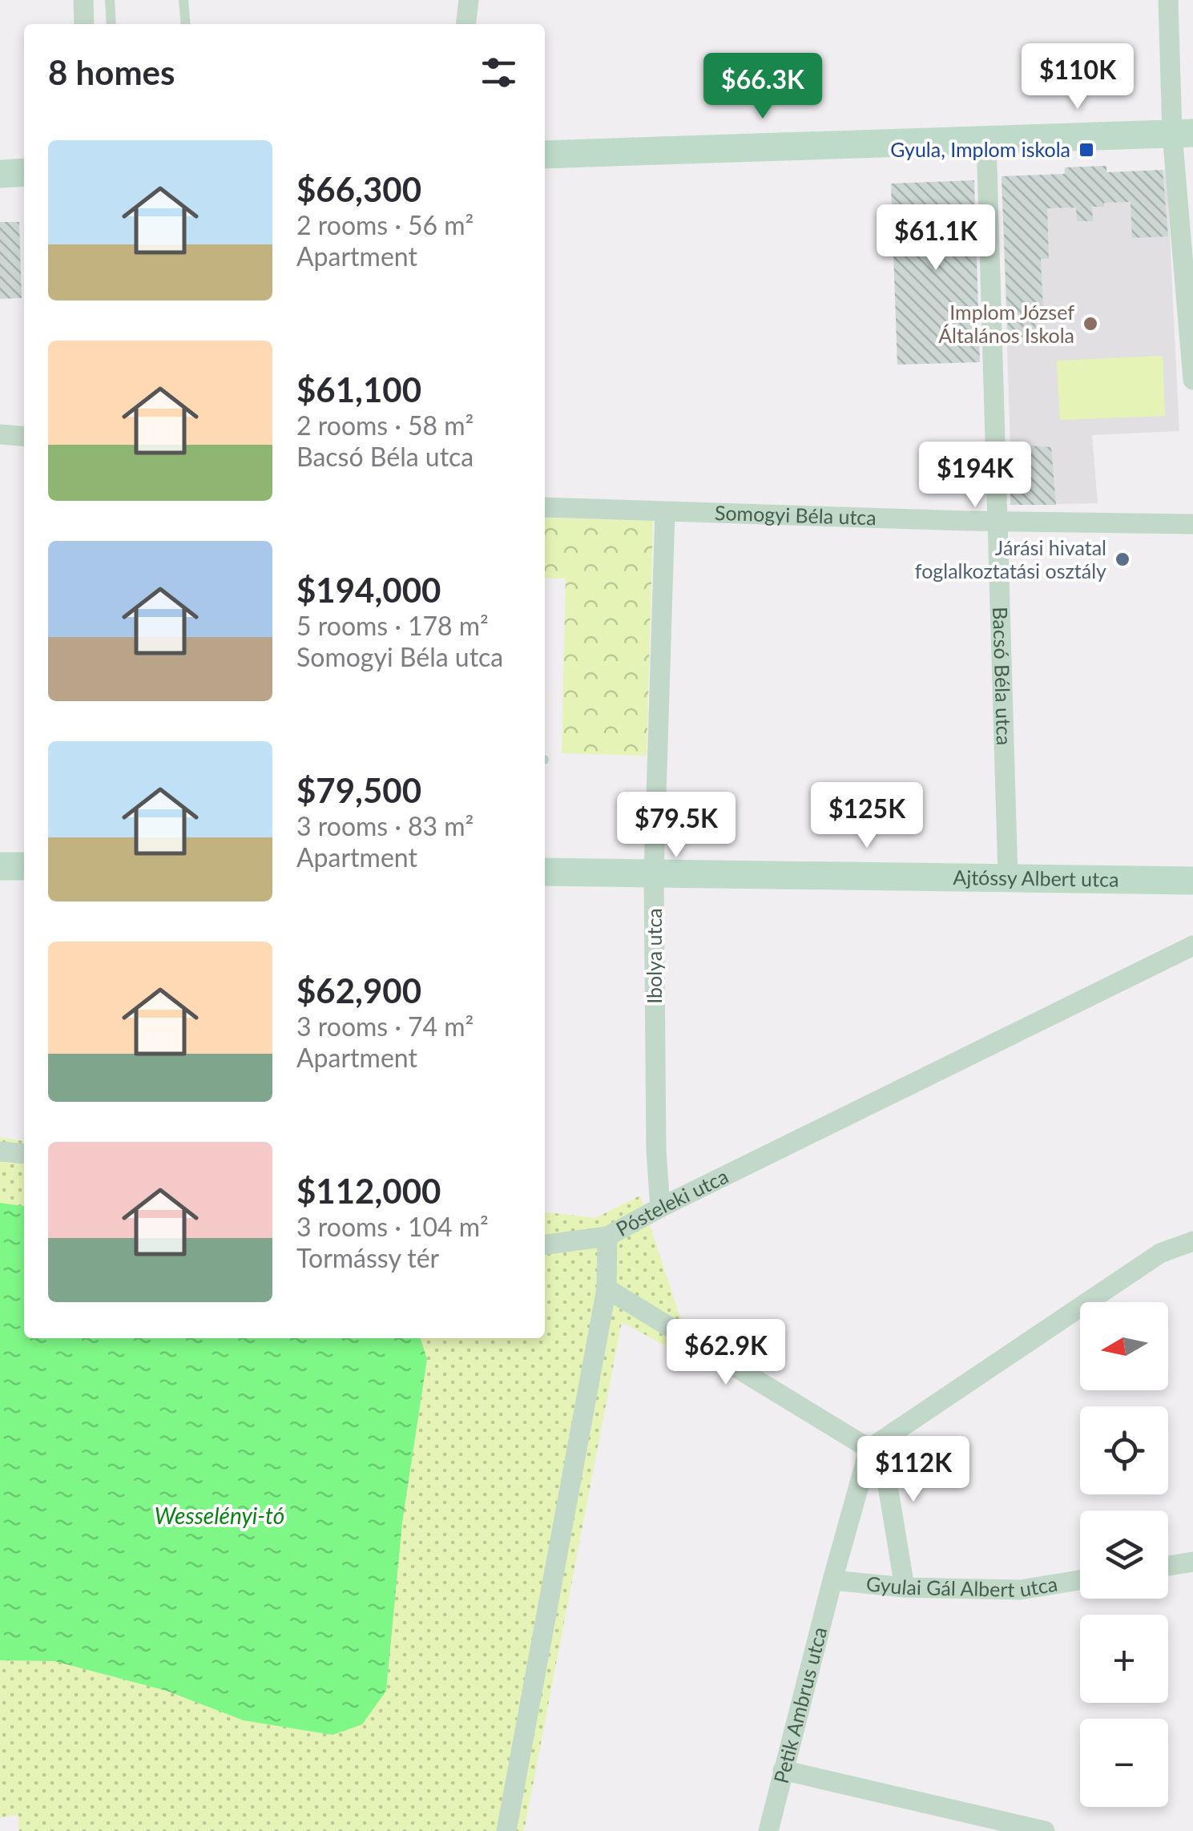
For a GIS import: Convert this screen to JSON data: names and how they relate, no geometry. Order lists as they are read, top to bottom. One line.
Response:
{"streets":{"main road":["Ajtóssy Albert utca"],"street":["Somogyi Béla utca","Bacsó Béla utca","Ibolya utca","Pósteleki utca","Gyulai Gál Albert utca","Petik Ambrus utca"]},"crossings":[["Somogyi Béla utca","Bacsó Béla utca"],["Somogyi Béla utca","Ibolya utca"],["Bacsó Béla utca","Ajtóssy Albert utca"],["Ajtóssy Albert utca","Ibolya utca"],["Ibolya utca","Pósteleki utca"],["Gyulai Gál Albert utca","Petik Ambrus utca"]],"water":["Wesselényi-tó"],"places":{"transit":["Gyula, Implom iskola"],"other":["Implom József Általános Iskola","Járási hivatal foglalkoztatási osztály"]},"north":"left","page":{"heading":"8 homes","price":["$110K","$66.3K","$61.1K","$194K","$125K","$79.5K","$62.9K","$112K"],"list":[{"name":"$66,300","note":"2 rooms · 56 m² · Apartment"},{"name":"$61,100","note":"2 rooms · 58 m² · Bacsó Béla utca"},{"name":"$194,000","note":"5 rooms · 178 m² · Somogyi Béla utca"},{"name":"$79,500","note":"3 rooms · 83 m² · Apartment"},{"name":"$62,900","note":"3 rooms · 74 m² · Apartment"},{"name":"$112,000","note":"3 rooms · 104 m² · Tormássy tér"}],"map_buttons":["+","−"]}}
